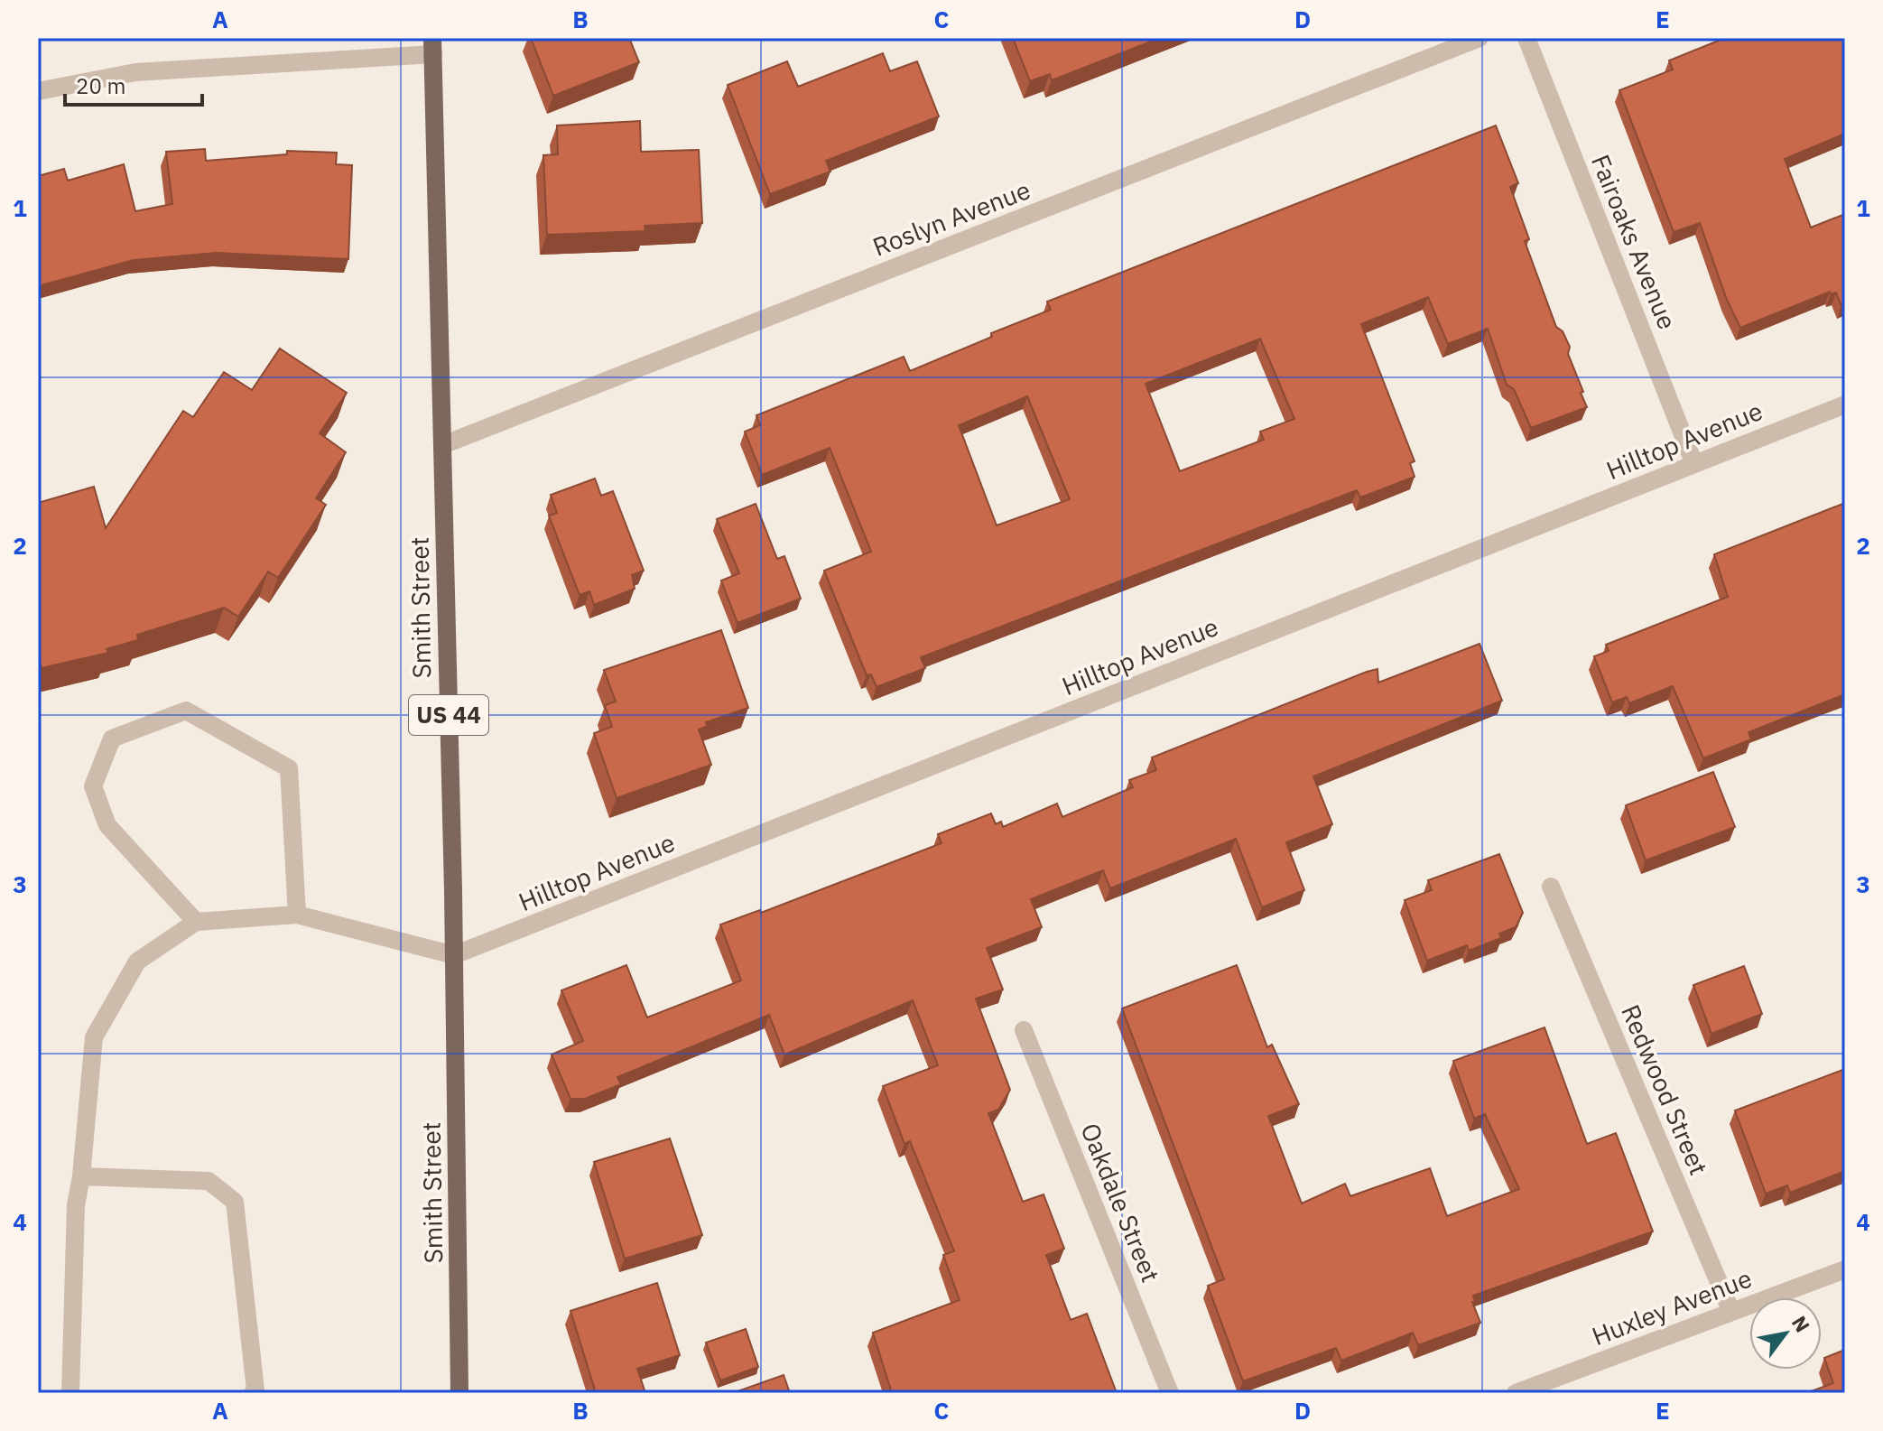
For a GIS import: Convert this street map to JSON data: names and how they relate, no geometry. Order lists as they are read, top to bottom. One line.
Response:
{"streets":{"main road":["Smith Street","US 44"],"street":["Roslyn Avenue","Fairoaks Avenue","Hilltop Avenue","Redwood Street","Oakdale Street","Huxley Avenue"]},"crossings":[["Roslyn Avenue","Smith Street"],["Fairoaks Avenue","Hilltop Avenue"],["Hilltop Avenue","Smith Street"],["Redwood Street","Huxley Avenue"]],"scale_bar":"20 m","north":"top right","grid":{"columns":["A","B","C","D","E"],"rows":["1","2","3","4"]}}
